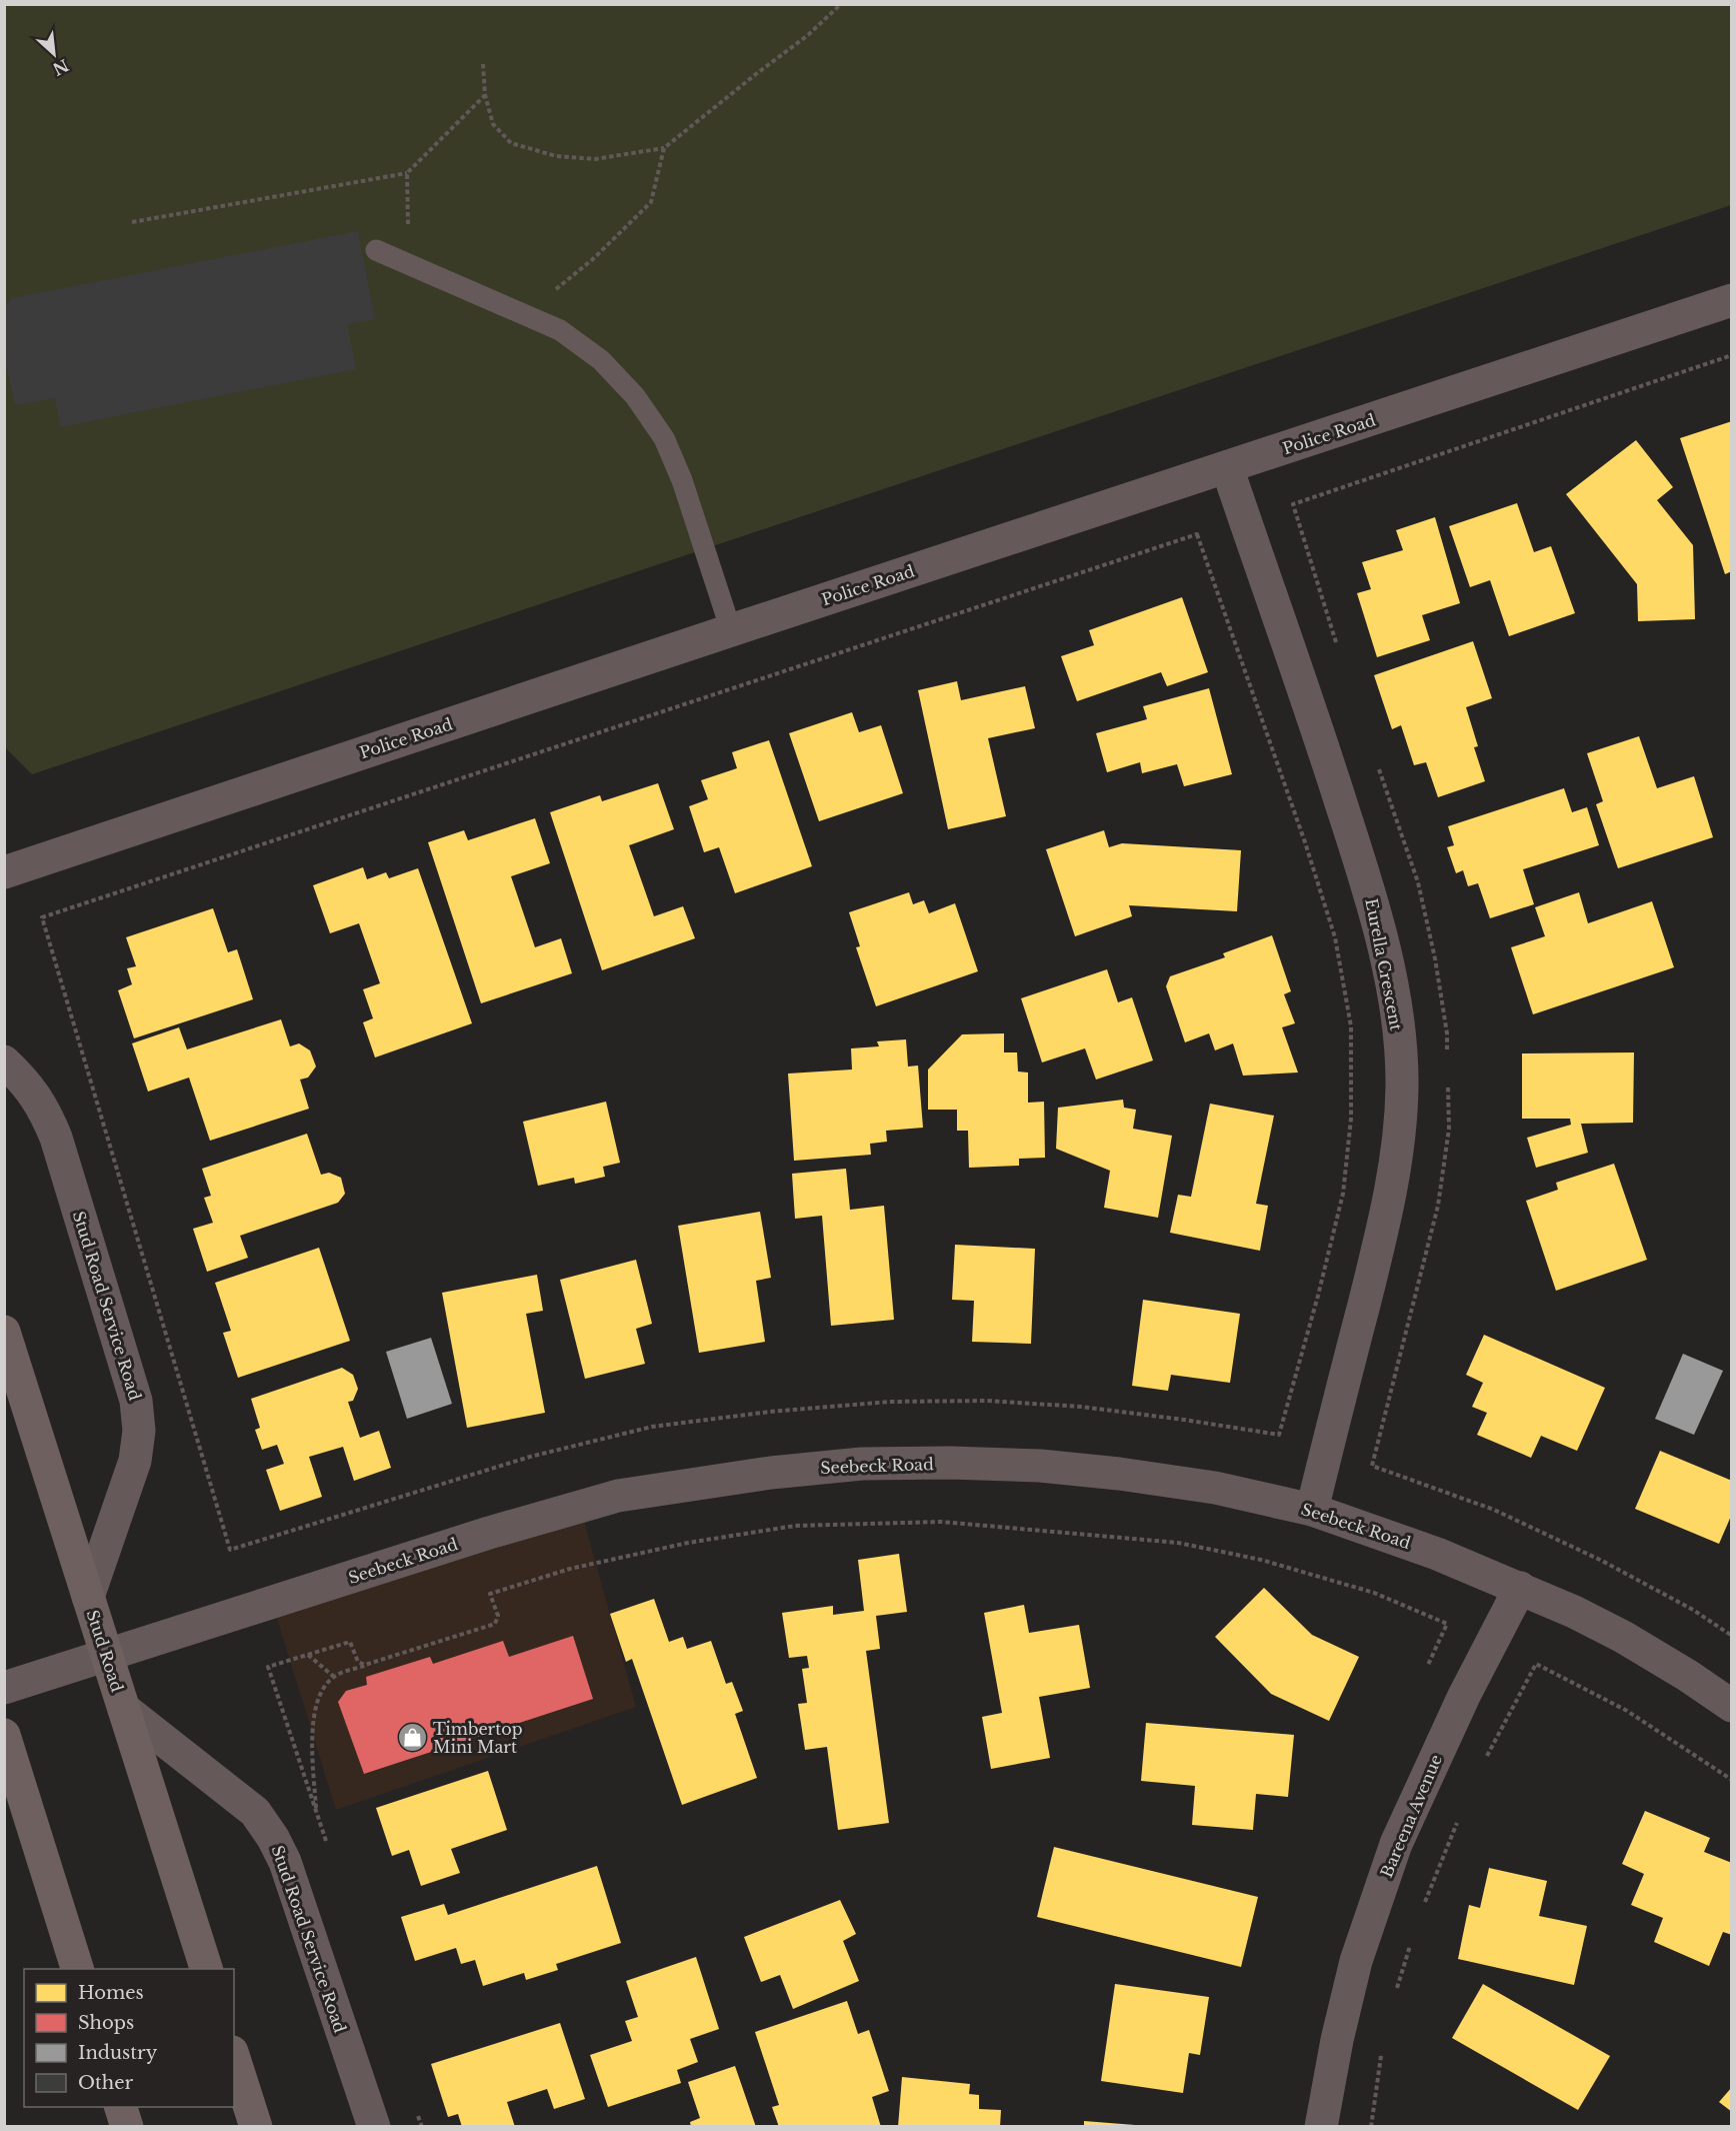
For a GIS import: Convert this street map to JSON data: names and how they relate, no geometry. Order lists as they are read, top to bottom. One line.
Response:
{"streets":{"highway":["Stud Road"],"street":["Police Road","Eurella Crescent","Stud Road Service Road","Seebeck Road","Bareena Avenue"]},"crossings":[["Police Road","Eurella Crescent"],["Eurella Crescent","Seebeck Road"],["Stud Road Service Road","Stud Road"],["Seebeck Road","Stud Road"],["Seebeck Road","Bareena Avenue"]],"places":{"shop":["Timbertop Mini Mart"]},"legend":["Homes","Shops","Industry","Other"],"north":"bottom right"}
